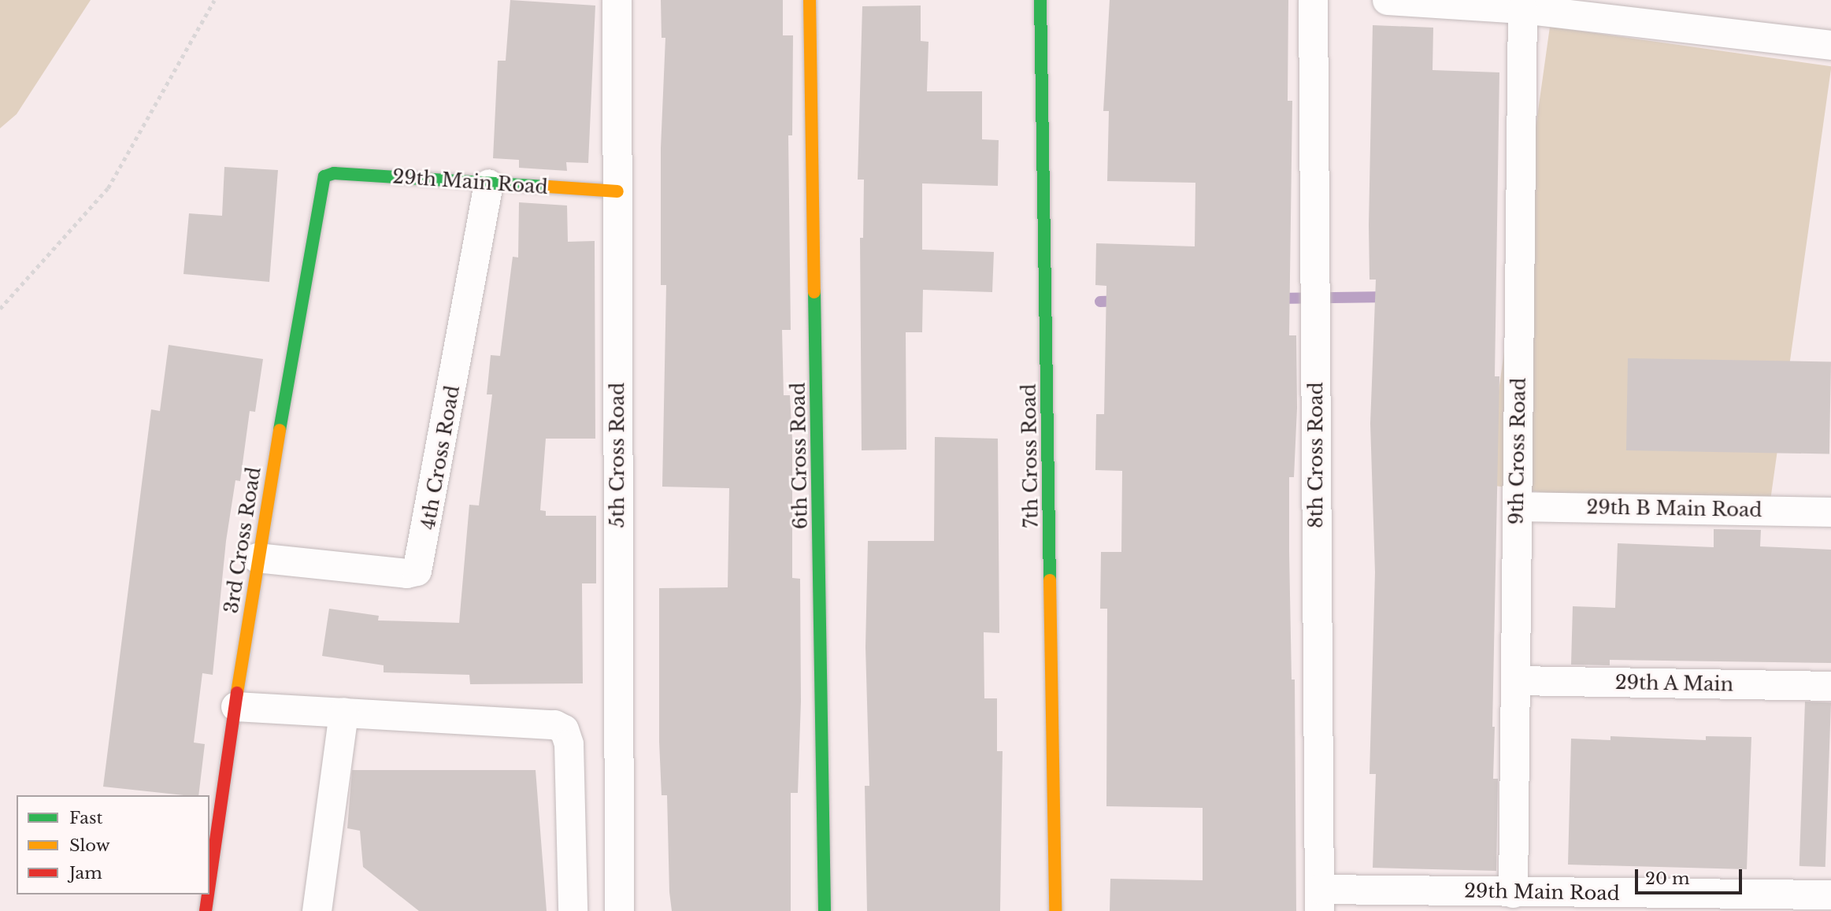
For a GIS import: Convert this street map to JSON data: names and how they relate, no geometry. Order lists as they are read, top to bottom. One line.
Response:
{"streets":{"street":["29th Main Road","9th Cross Road","5th Cross Road","8th Cross Road","6th Cross Road","7th Cross Road","4th Cross Road","29th B Main Road","3rd Cross Road","29th A Main"]},"crossings":[["29th Main Road","9th Cross Road"],["29th Main Road","5th Cross Road"],["29th Main Road","8th Cross Road"],["29th Main Road","4th Cross Road"],["29th Main Road","3rd Cross Road"],["9th Cross Road","29th B Main Road"],["9th Cross Road","29th A Main"],["4th Cross Road","3rd Cross Road"]],"legend":["Fast","Slow","Jam"],"scale_bar":"20 m"}
